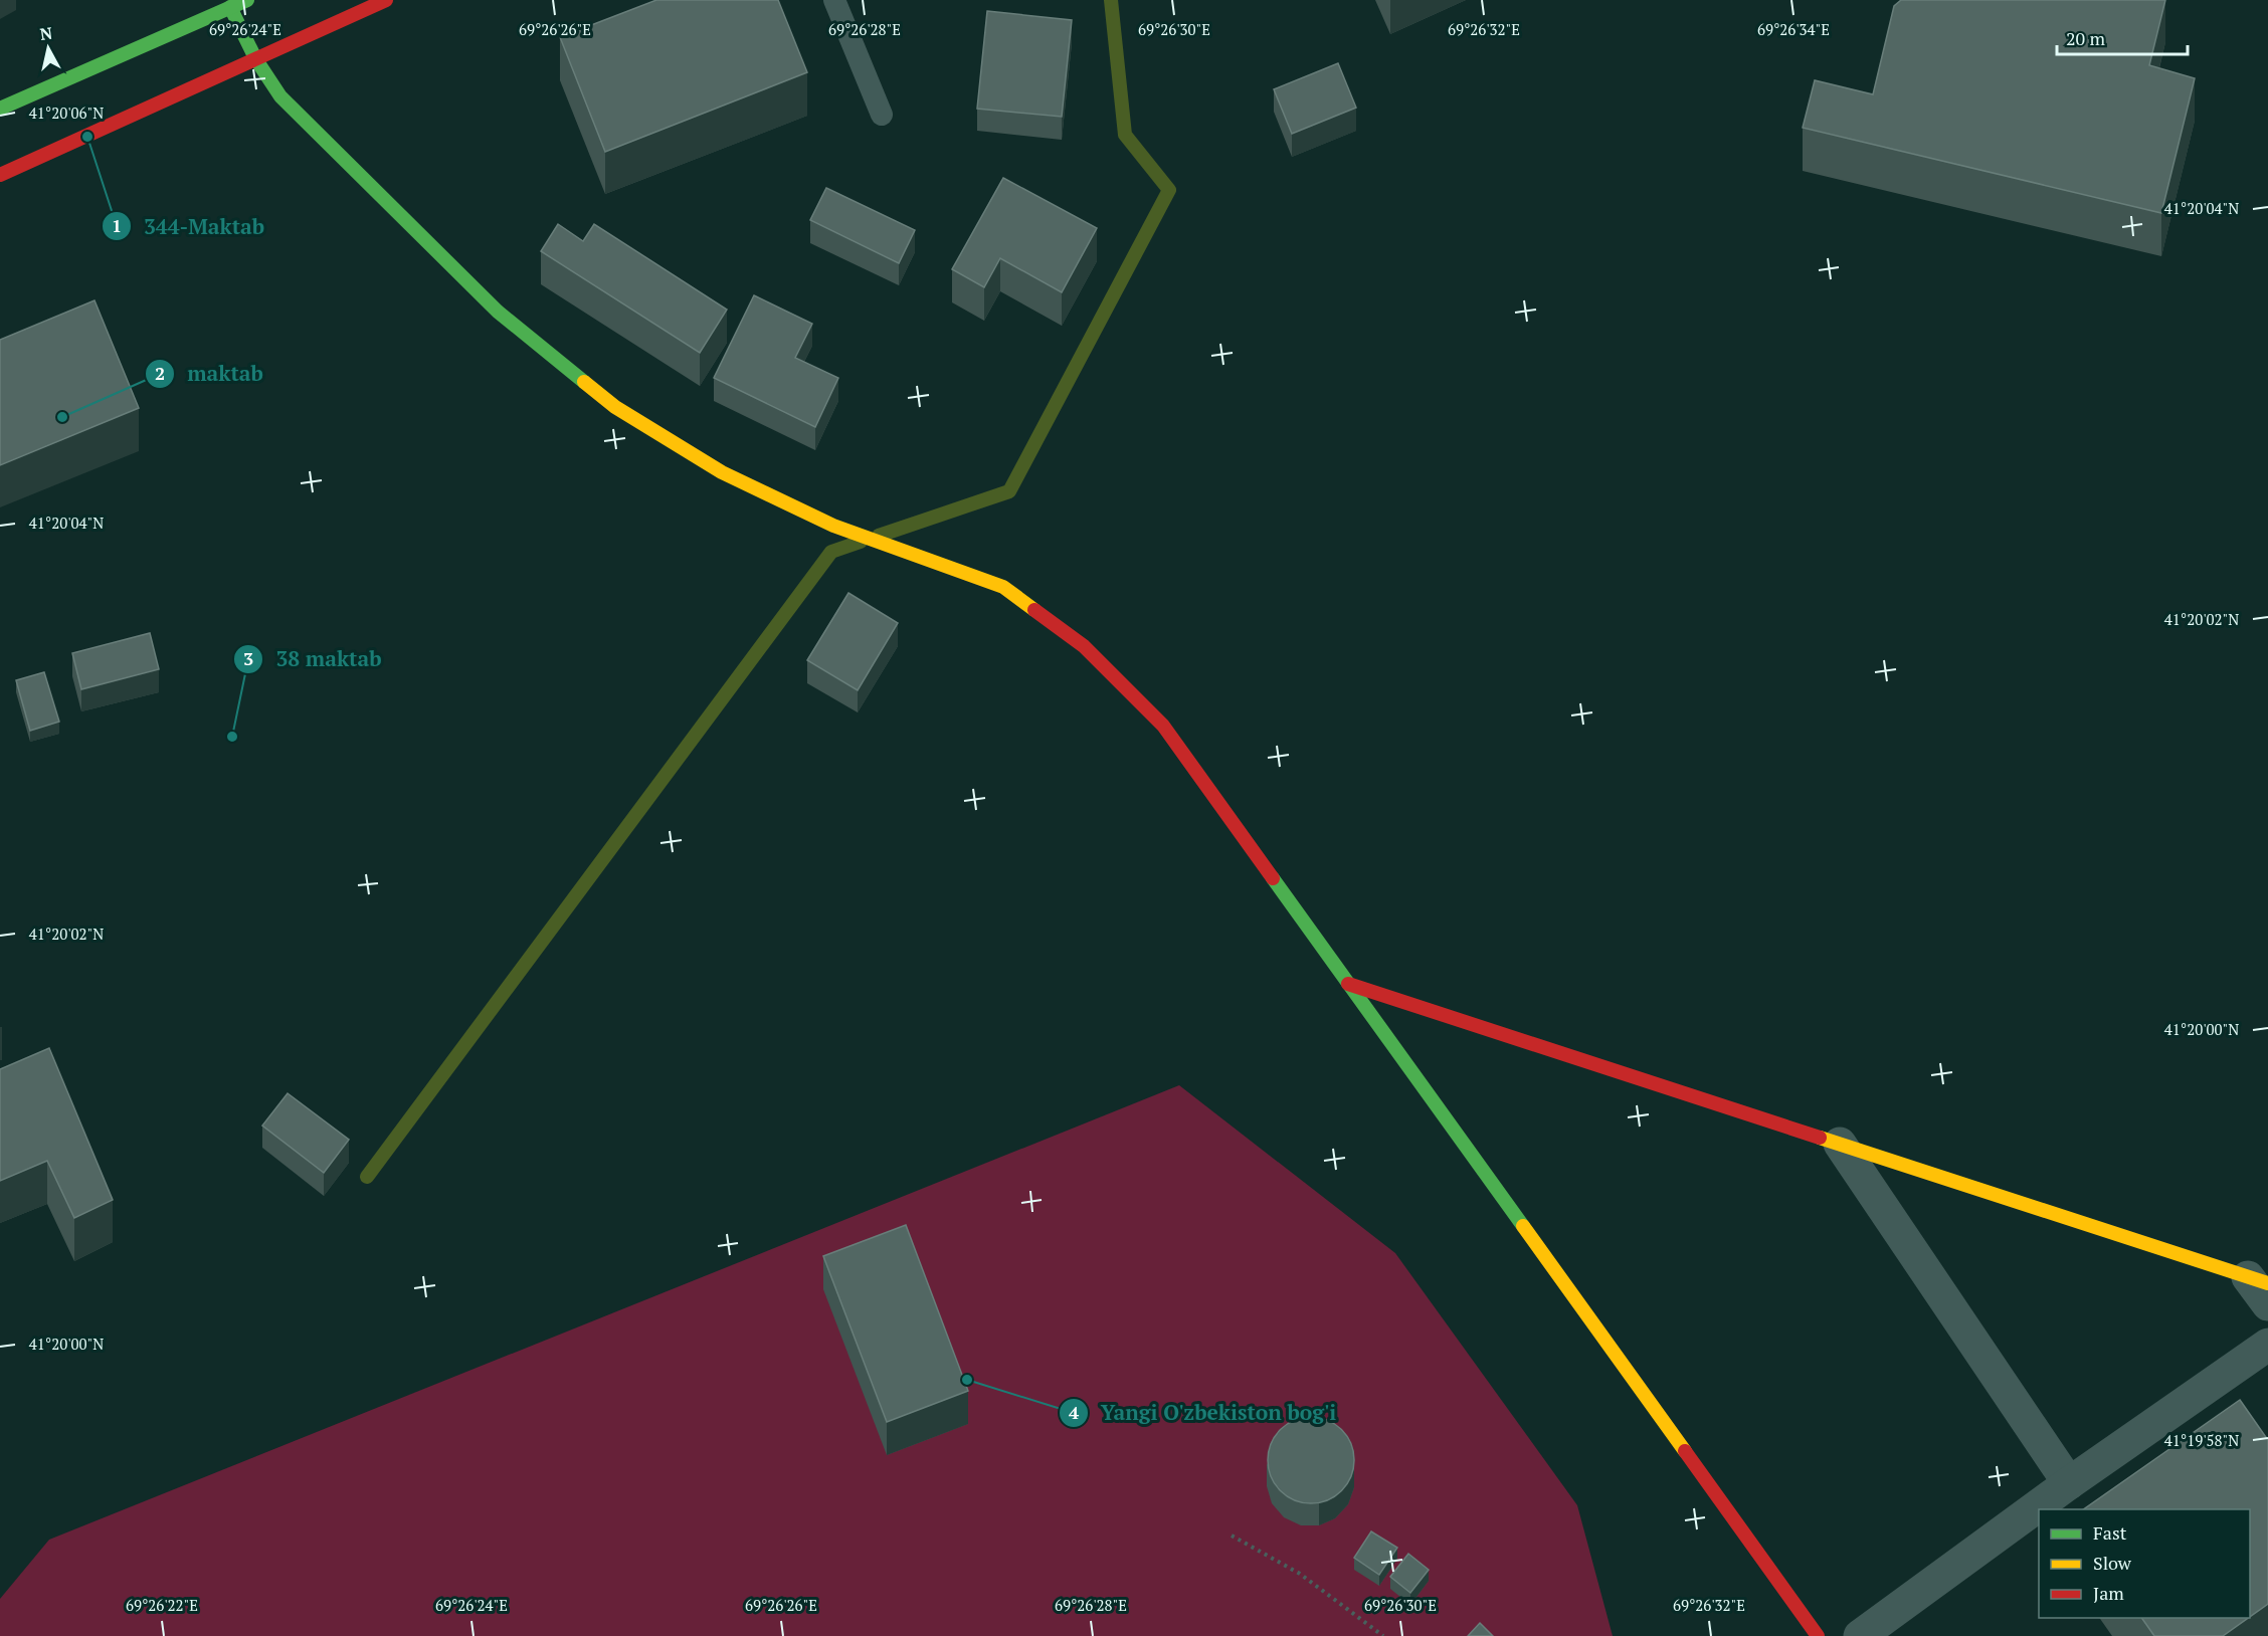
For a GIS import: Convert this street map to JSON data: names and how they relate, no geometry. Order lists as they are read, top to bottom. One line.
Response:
{"places":["344-Maktab","maktab","38 maktab","Yangi O'zbekiston bog'i"],"legend":["Fast","Slow","Jam"],"scale_bar":"20 m","north":"top","coordinates":["69°26'24\"E","69°26'26\"E","69°26'28\"E","69°26'30\"E","69°26'32\"E","69°26'34\"E","41°20'06\"N","41°20'04\"N","41°20'02\"N","41°20'00\"N","41°19'58\"N","69°26'22\"E"]}
